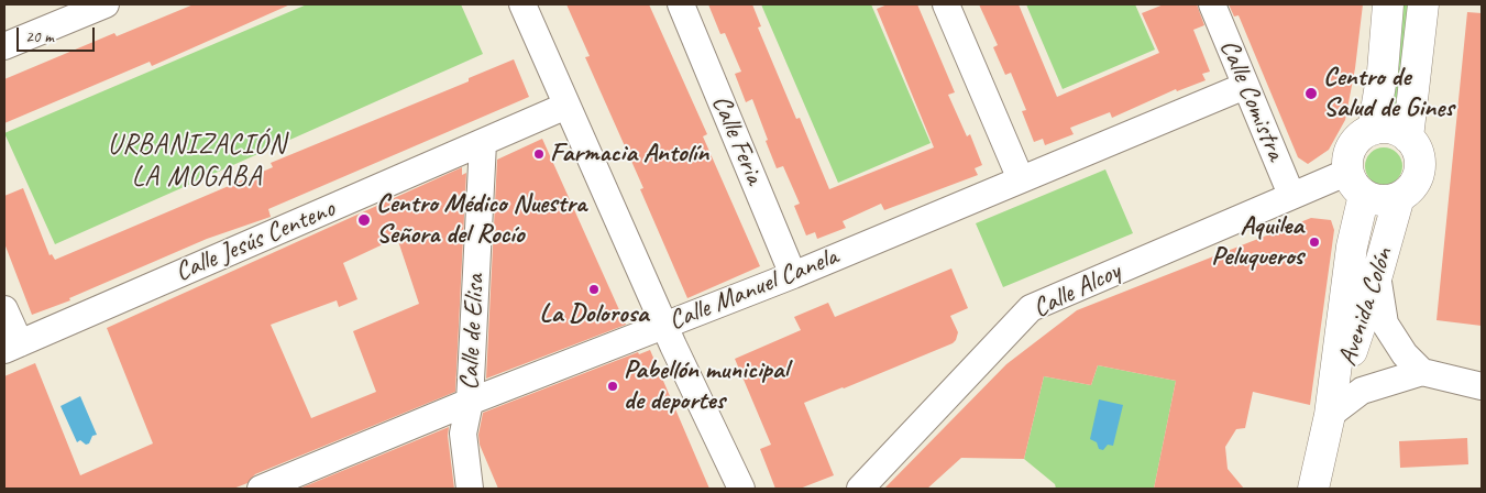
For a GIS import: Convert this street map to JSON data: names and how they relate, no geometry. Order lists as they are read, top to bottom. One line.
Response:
{"streets":{"main road":["Avenida Colón"],"street":["Calle Comistra","Calle Feria","Calle Jesús Centeno","Calle Manuel Canela","Calle Alcoy","Calle de Elisa"]},"crossings":[["Calle Comistra","Calle Manuel Canela"],["Calle Comistra","Calle Alcoy"],["Calle Feria","Calle Manuel Canela"],["Calle Jesús Centeno","Calle de Elisa"],["Calle Manuel Canela","Calle de Elisa"],["Calle Alcoy","Avenida Colón"]],"districts":["URBANIZACIÓN LA MOGABA"],"places":["Centro de Salud de Gines","Farmacia Antolín","Centro Médico Nuestra Señora del Rocío","Aquilea Peluqueros","La Dolorosa","Pabellón municipal de deportes"],"scale_bar":"20 m"}
